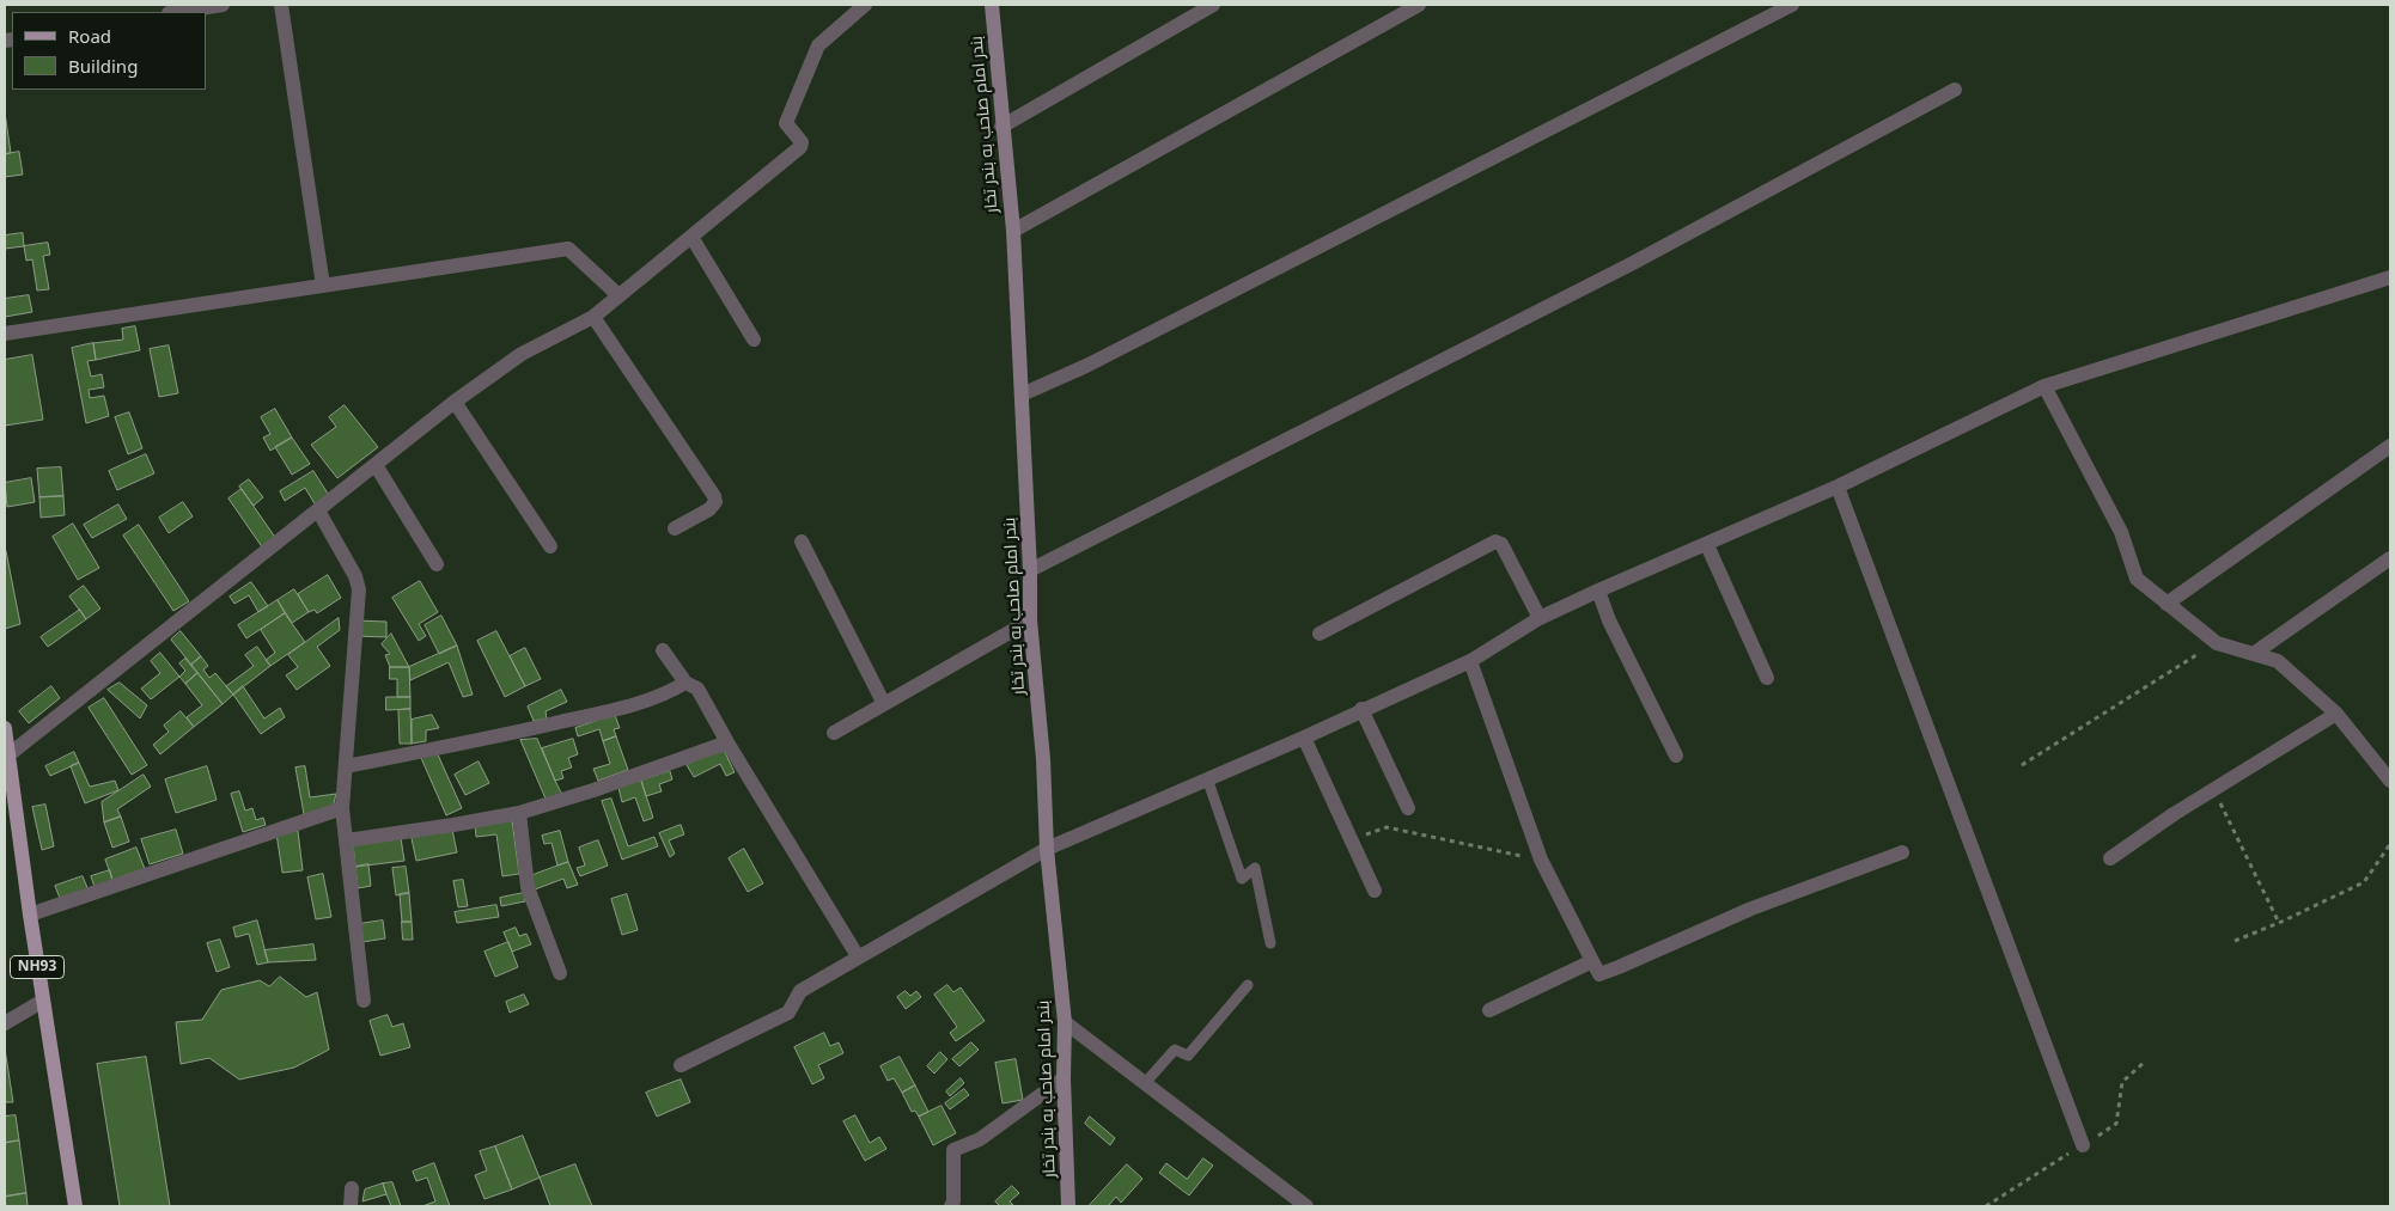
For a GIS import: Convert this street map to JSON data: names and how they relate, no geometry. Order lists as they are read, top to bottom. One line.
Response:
{"streets":{"main road":["بندر امام صاحب به بندر تخار","NH93"]},"legend":["Road","Building"]}
